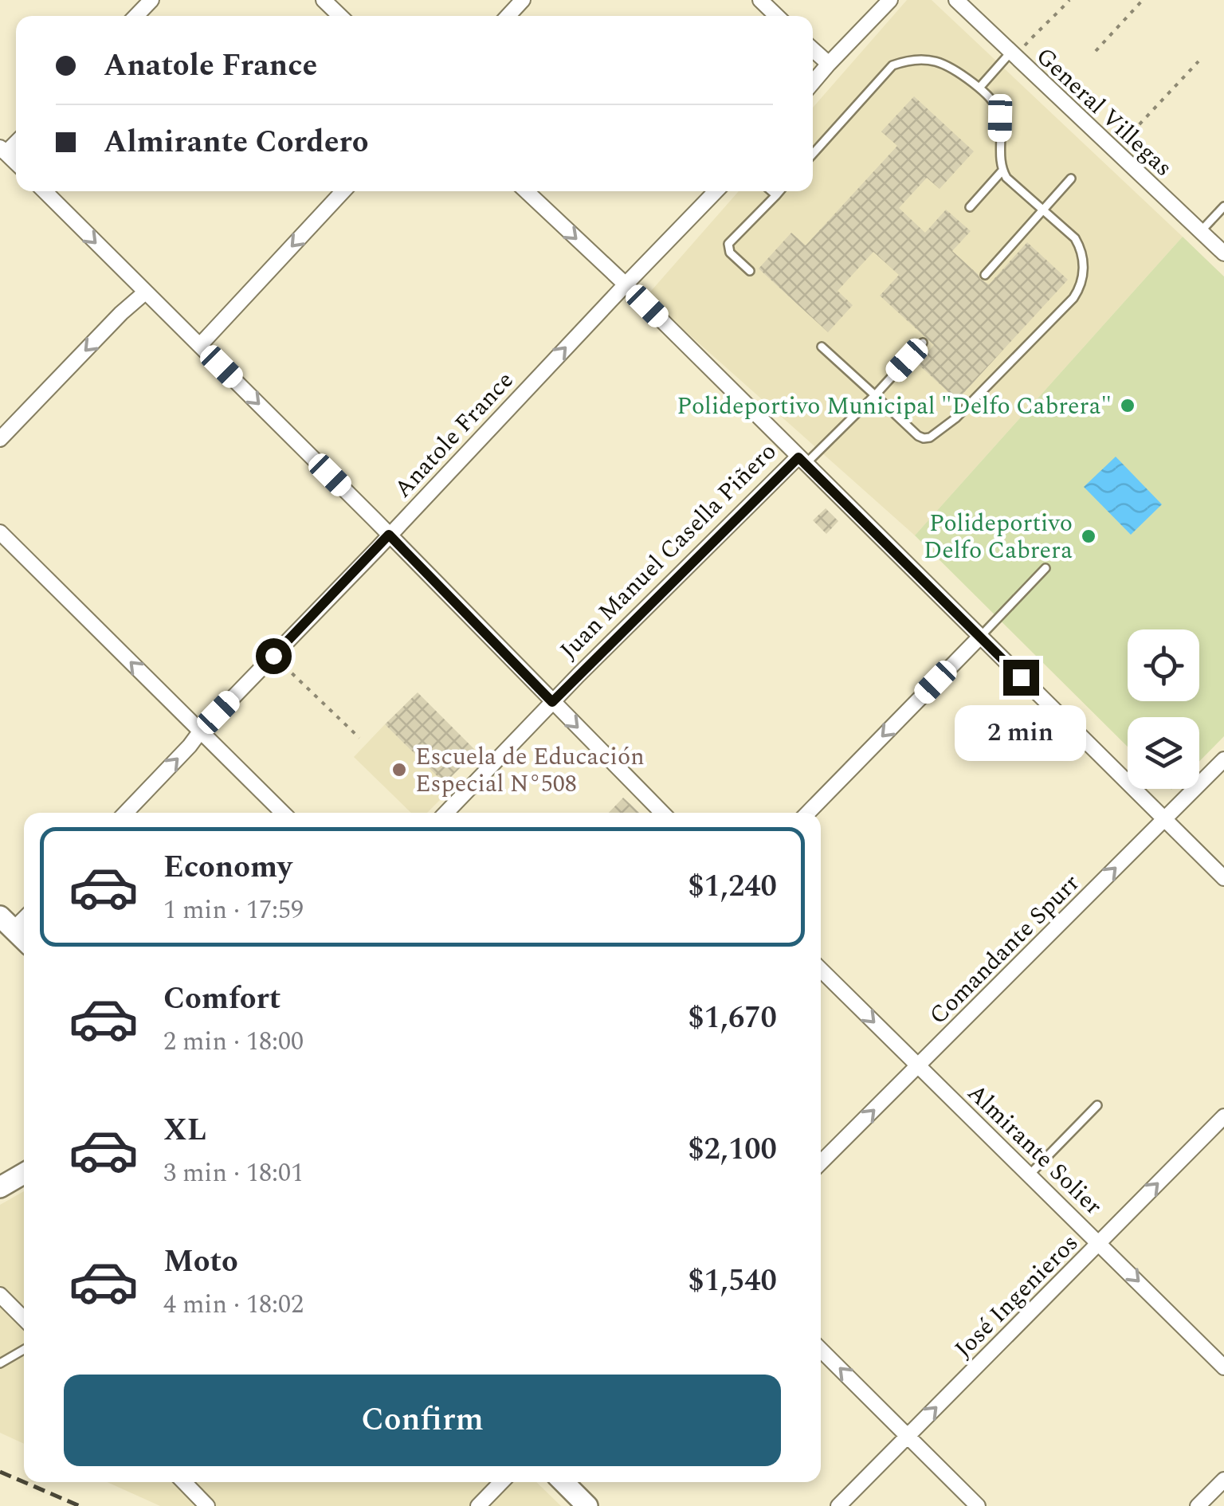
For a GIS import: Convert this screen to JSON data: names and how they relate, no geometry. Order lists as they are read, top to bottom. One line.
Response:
{"streets":{"street":["General Villegas","Anatole France","Juan Manuel Casella Piñero","Comandante Spurr","Almirante Solier","José Ingenieros"]},"crossings":[["Comandante Spurr","Almirante Solier"],["Almirante Solier","José Ingenieros"]],"one_way":["Anatole France","Comandante Spurr","Almirante Solier","José Ingenieros"],"places":["Polideportivo Municipal \"Delfo Cabrera\"","Polideportivo Delfo Cabrera","Escuela de Educación Especial N°508"],"page":{"banner":["Anatole France","Almirante Cordero"],"bubble":"2 min","list":[{"name":"Economy","note":"1 min · 17:59","value":"$1,240"},{"name":"Comfort","note":"2 min · 18:00","value":"$1,670"},{"name":"XL","note":"3 min · 18:01","value":"$2,100"},{"name":"Moto","note":"4 min · 18:02","value":"$1,540"}],"buttons":"Confirm"}}
